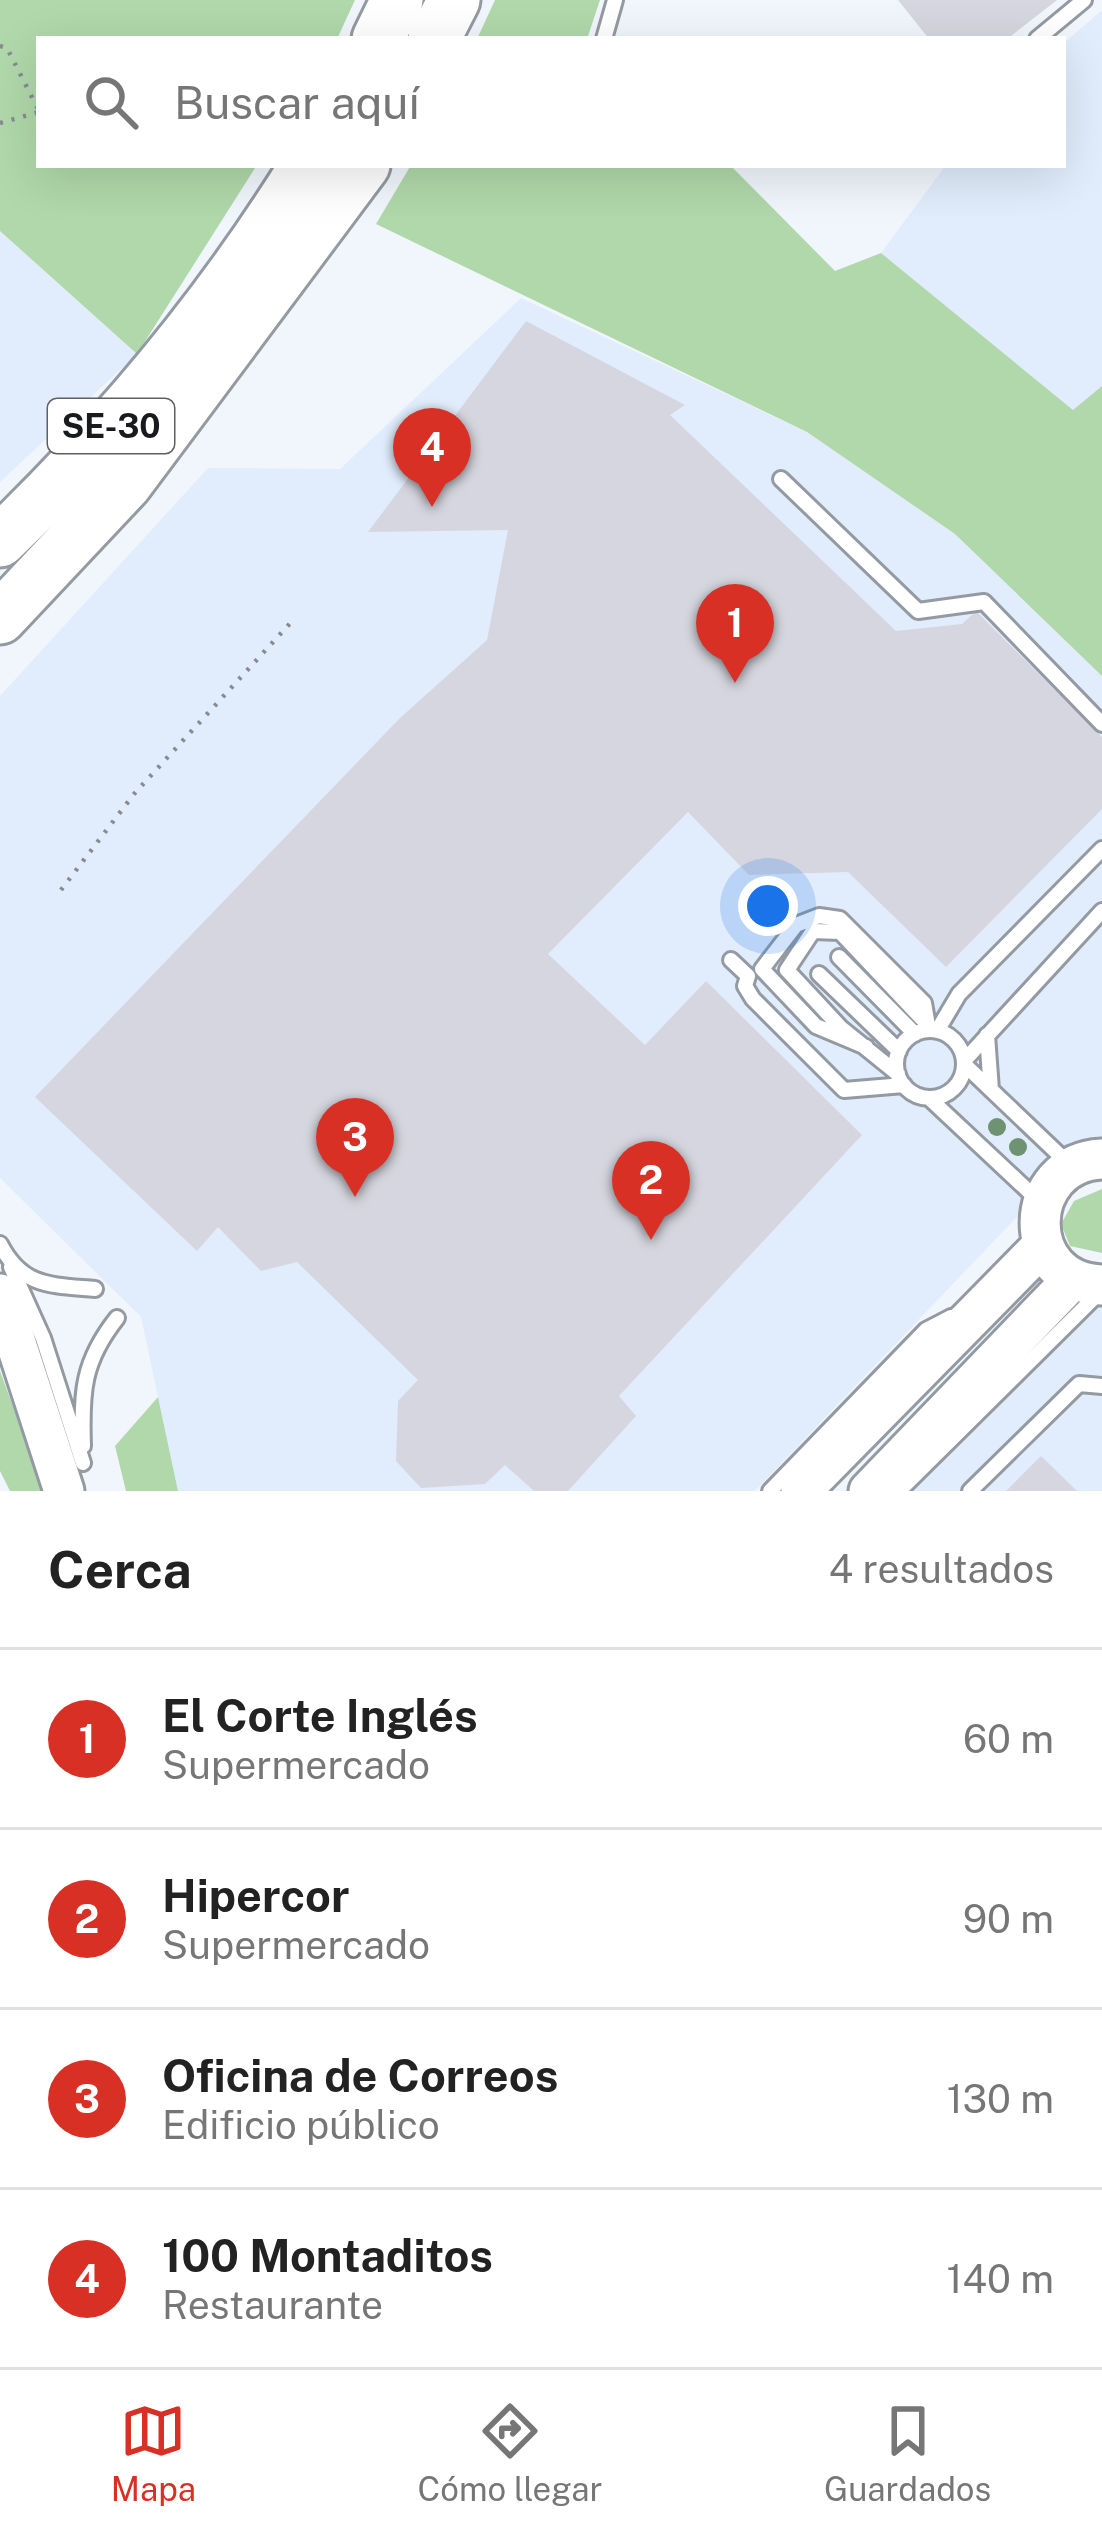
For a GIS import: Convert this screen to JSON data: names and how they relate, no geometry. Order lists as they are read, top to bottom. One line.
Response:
{"streets":{"highway":["SE-30"]},"page":{"search":"Buscar aquí","pins":["4","1","3","2"],"heading":["Cerca","4 resultados"],"list":[{"mark":"1","name":"El Corte Inglés","note":"Supermercado","value":"60 m"},{"mark":"2","name":"Hipercor","note":"Supermercado","value":"90 m"},{"mark":"3","name":"Oficina de Correos","note":"Edificio público","value":"130 m"},{"mark":"4","name":"100 Montaditos","note":"Restaurante","value":"140 m"}],"nav":["Mapa","Cómo llegar","Guardados"]}}
